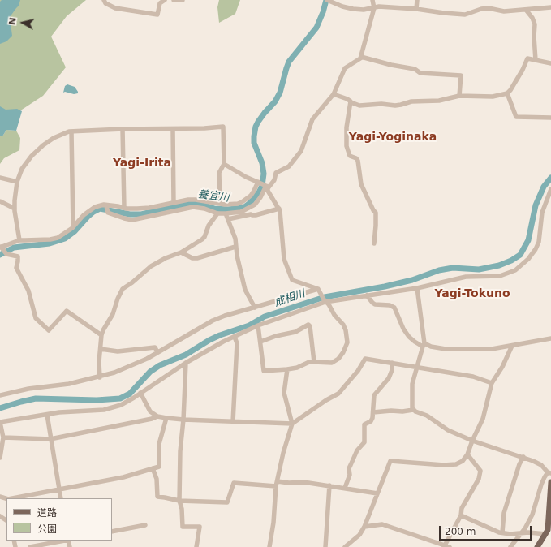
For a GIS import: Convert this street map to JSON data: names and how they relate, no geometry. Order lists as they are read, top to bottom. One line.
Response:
{"districts":["Yagi-Yoginaka","Yagi-Irita","Yagi-Tokuno"],"water":["養宜川","成相川"],"legend":["道路","公園"],"scale_bar":"200 m","north":"left"}
